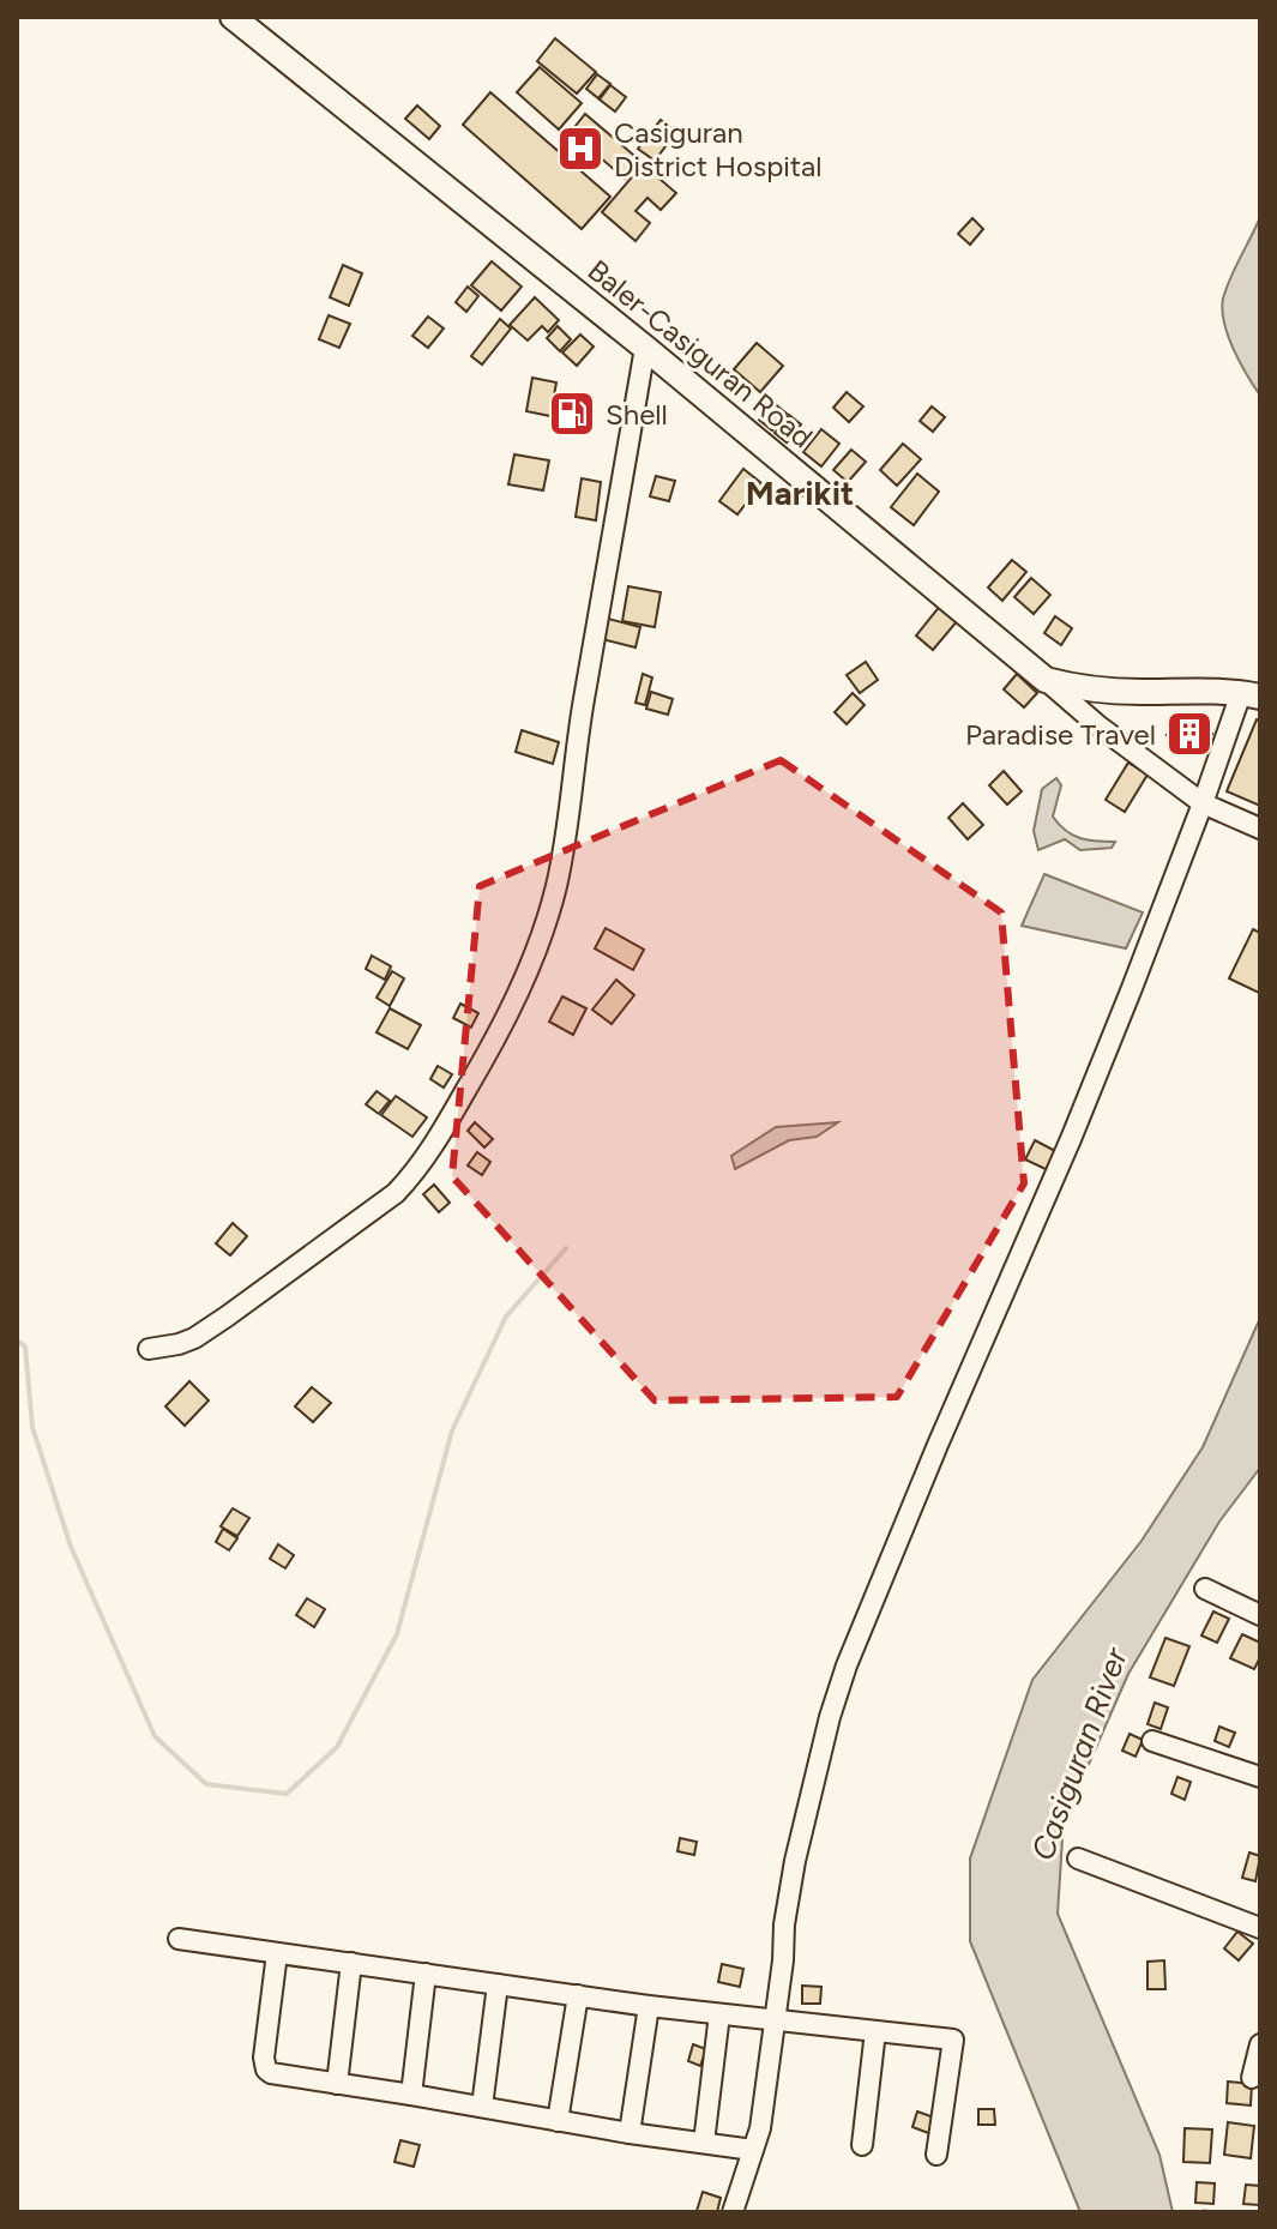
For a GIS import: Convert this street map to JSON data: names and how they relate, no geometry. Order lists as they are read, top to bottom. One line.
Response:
{"streets":{"main road":["Baler-Casiguran Road"]},"districts":["Marikit"],"water":["Casiguran River"],"places":{"hospital":["Casiguran District Hospital"],"fuel station":["Shell"],"building":["Paradise Travel"]}}
